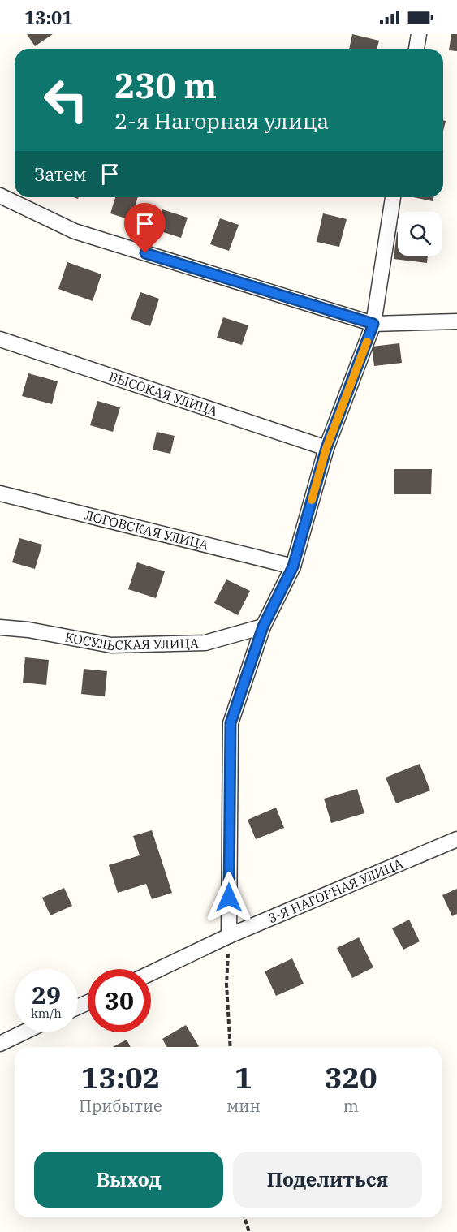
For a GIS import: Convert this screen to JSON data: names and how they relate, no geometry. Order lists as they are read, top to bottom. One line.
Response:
{"streets":{"street":["ВЫСОКАЯ УЛИЦА","ЛОГОВСКАЯ УЛИЦА","КОСУЛЬСКАЯ УЛИЦА","3-Я НАГОРНАЯ УЛИЦА"]},"page":{"status":"13:01","turn":["230 m","2-я Нагорная улица"],"then":"Затем","speed":"29 km/h","limit":"30","eta":["13:02","Прибытие","1","мин","320","m"],"buttons":["Выход","Поделиться"]}}
